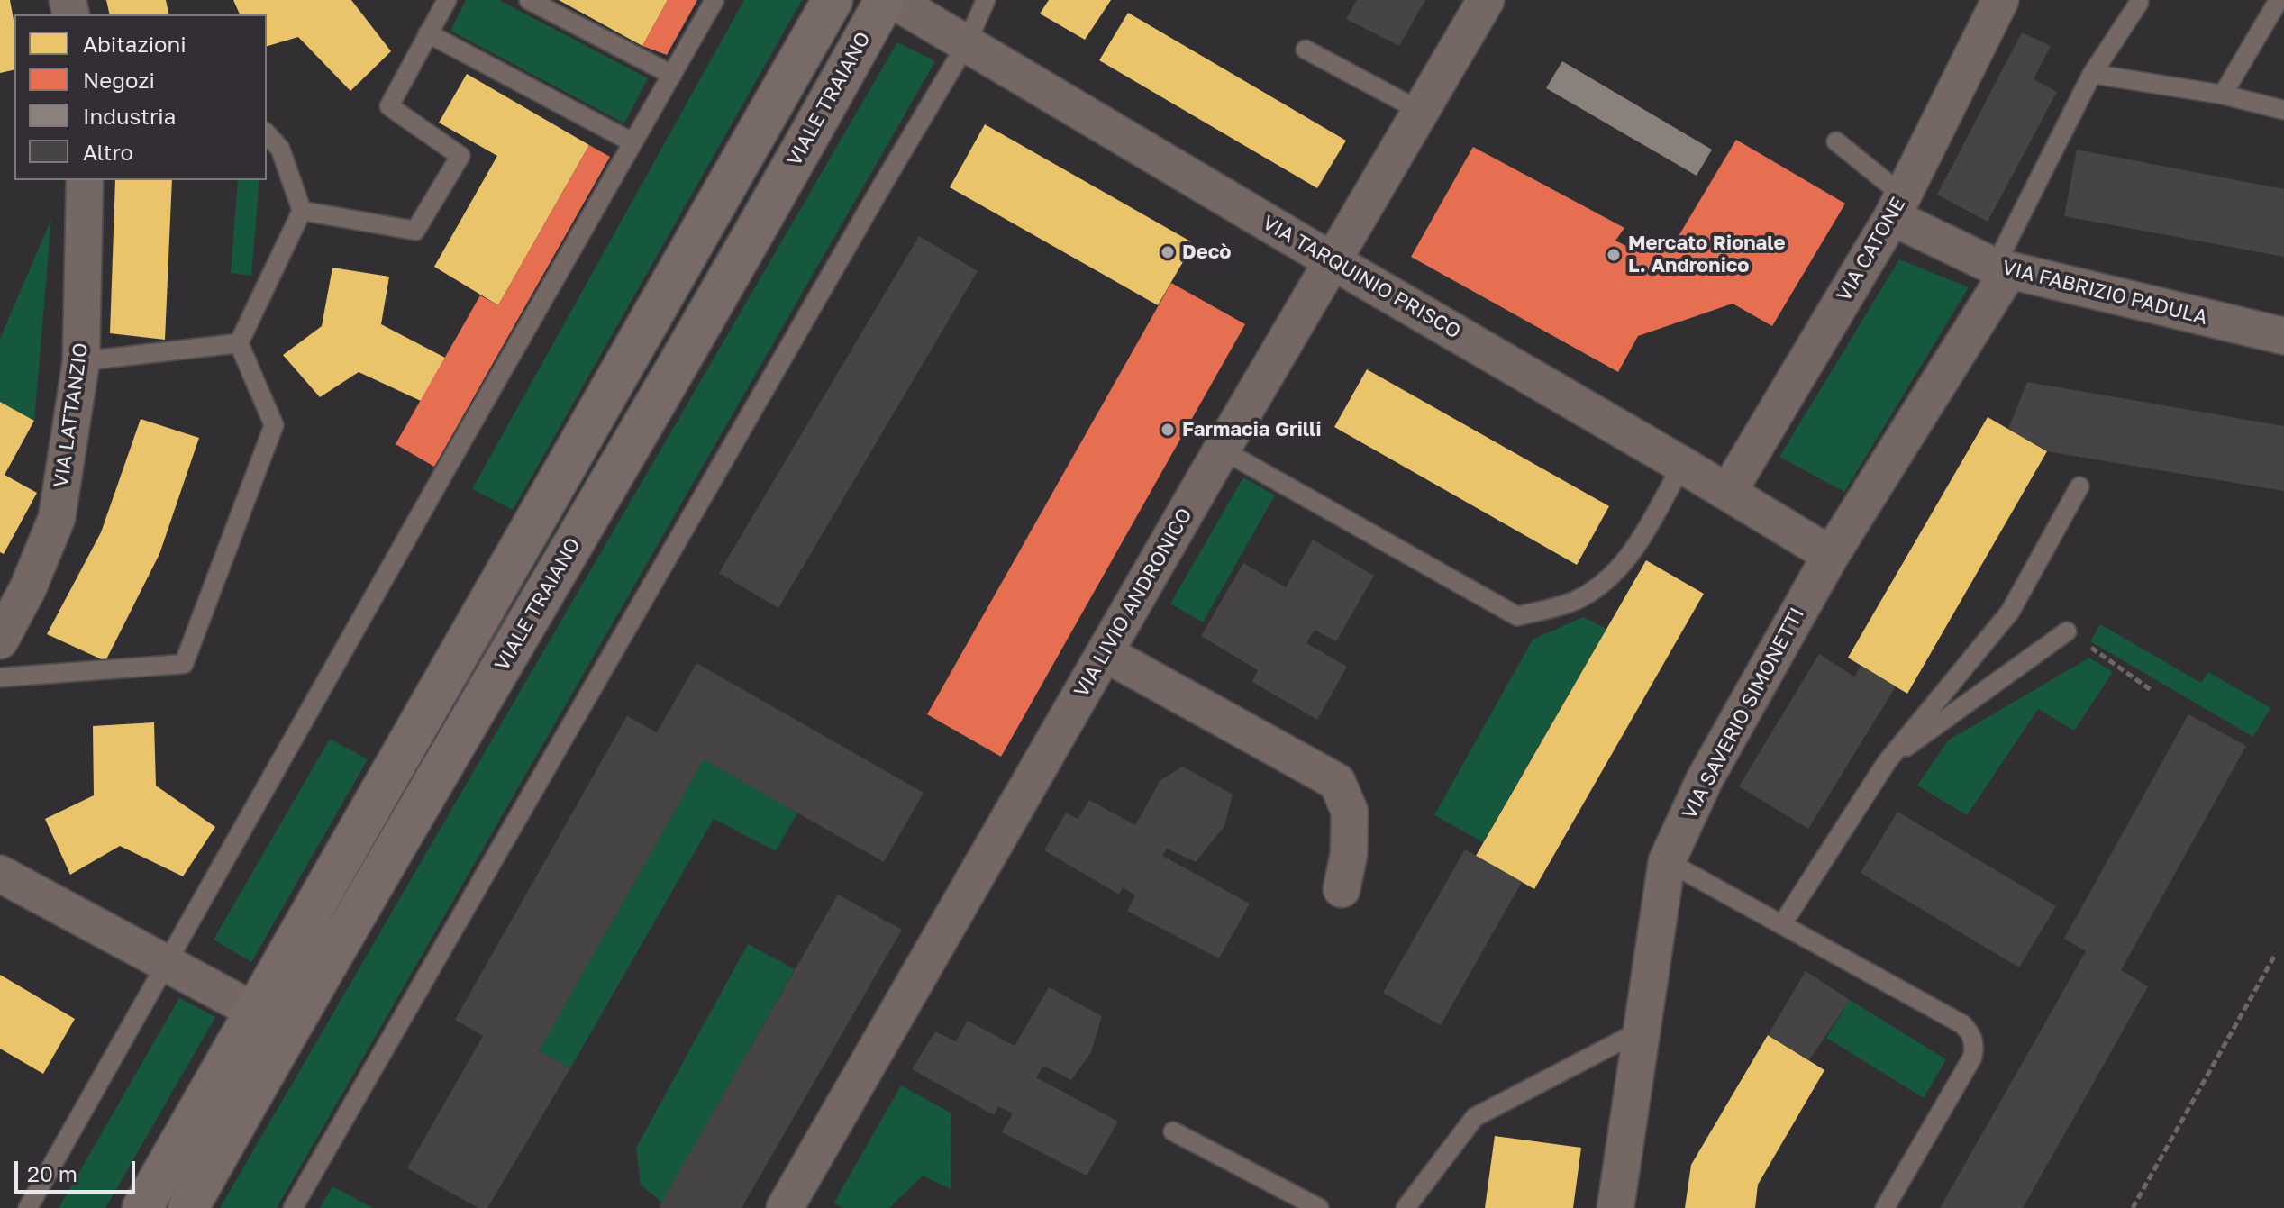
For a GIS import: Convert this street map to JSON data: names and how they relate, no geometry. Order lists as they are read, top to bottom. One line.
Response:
{"streets":{"main road":["VIALE TRAIANO"],"street":["VIA CATONE","VIA TARQUINIO PRISCO","VIA FABRIZIO PADULA","VIA LATTANZIO","VIA LIVIO ANDRONICO","VIA SAVERIO SIMONETTI"]},"crossings":[["VIA CATONE","VIA TARQUINIO PRISCO"],["VIA CATONE","VIA FABRIZIO PADULA"],["VIA TARQUINIO PRISCO","VIA LIVIO ANDRONICO"],["VIA TARQUINIO PRISCO","VIA SAVERIO SIMONETTI"],["VIA FABRIZIO PADULA","VIA SAVERIO SIMONETTI"]],"places":["Decò","Mercato Rionale L. Andronico","Farmacia Grilli"],"legend":["Abitazioni","Negozi","Industria","Altro"],"scale_bar":"20 m"}
